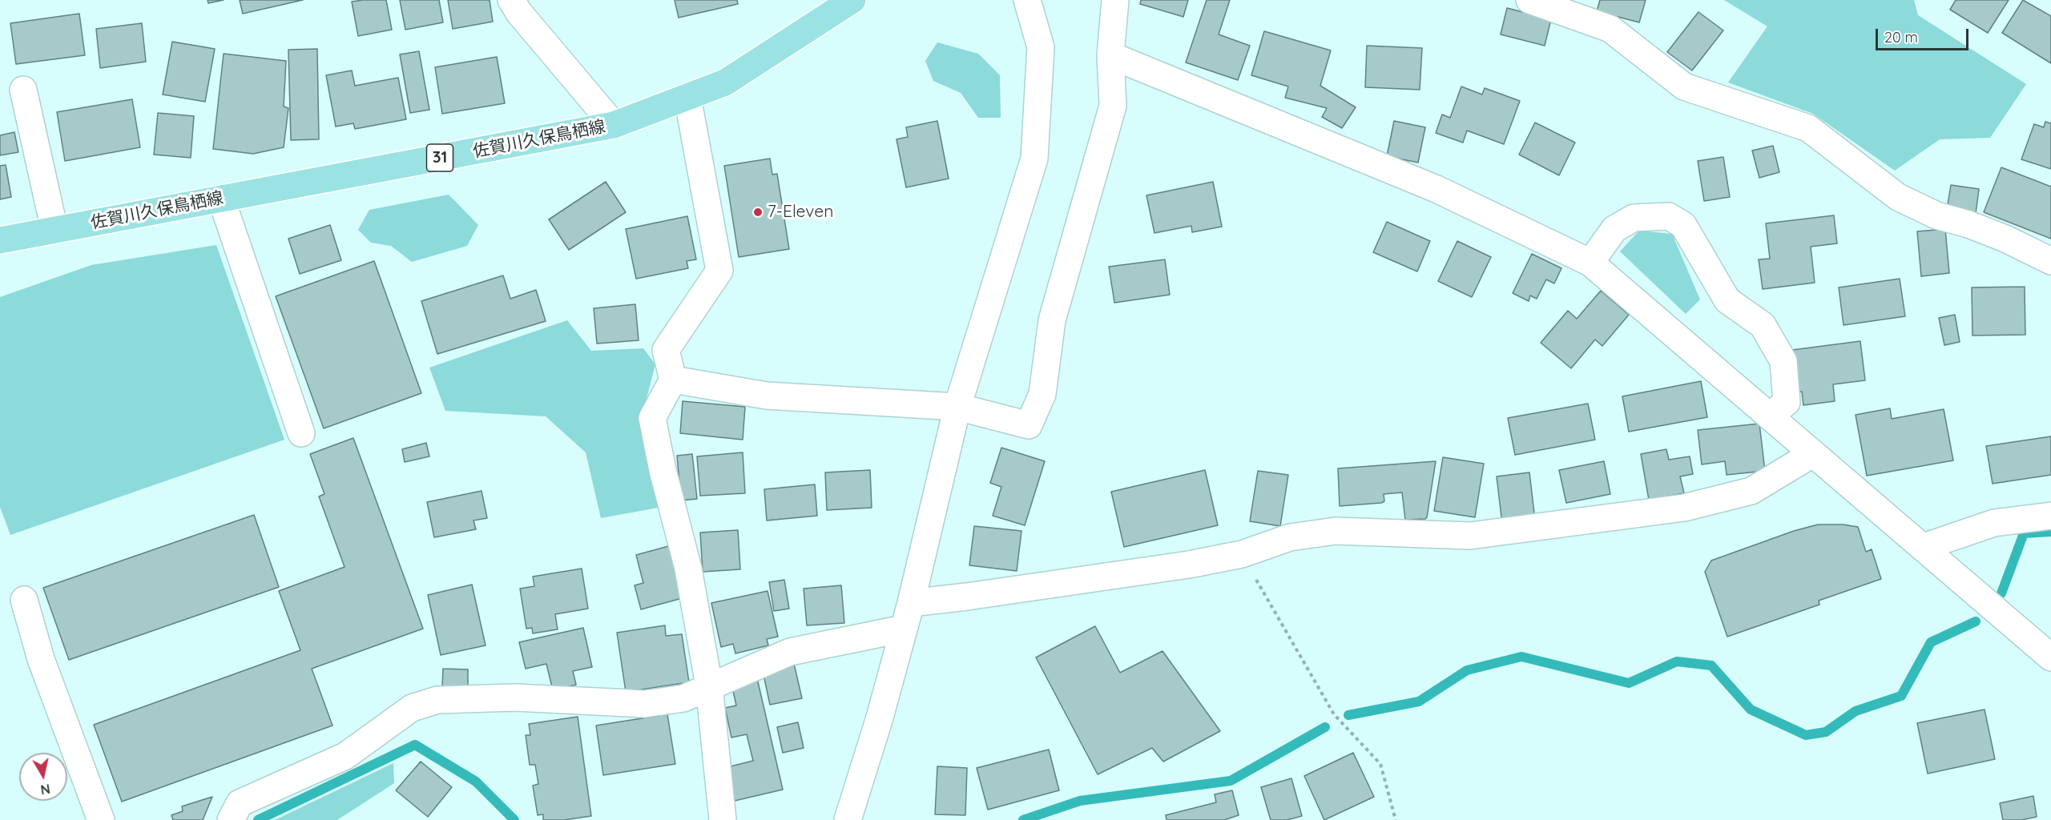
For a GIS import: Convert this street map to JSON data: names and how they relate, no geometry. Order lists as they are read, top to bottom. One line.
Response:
{"streets":{"main road":["佐賀川久保鳥栖線","31"]},"places":["7-Eleven"],"scale_bar":"20 m","north":"bottom"}
